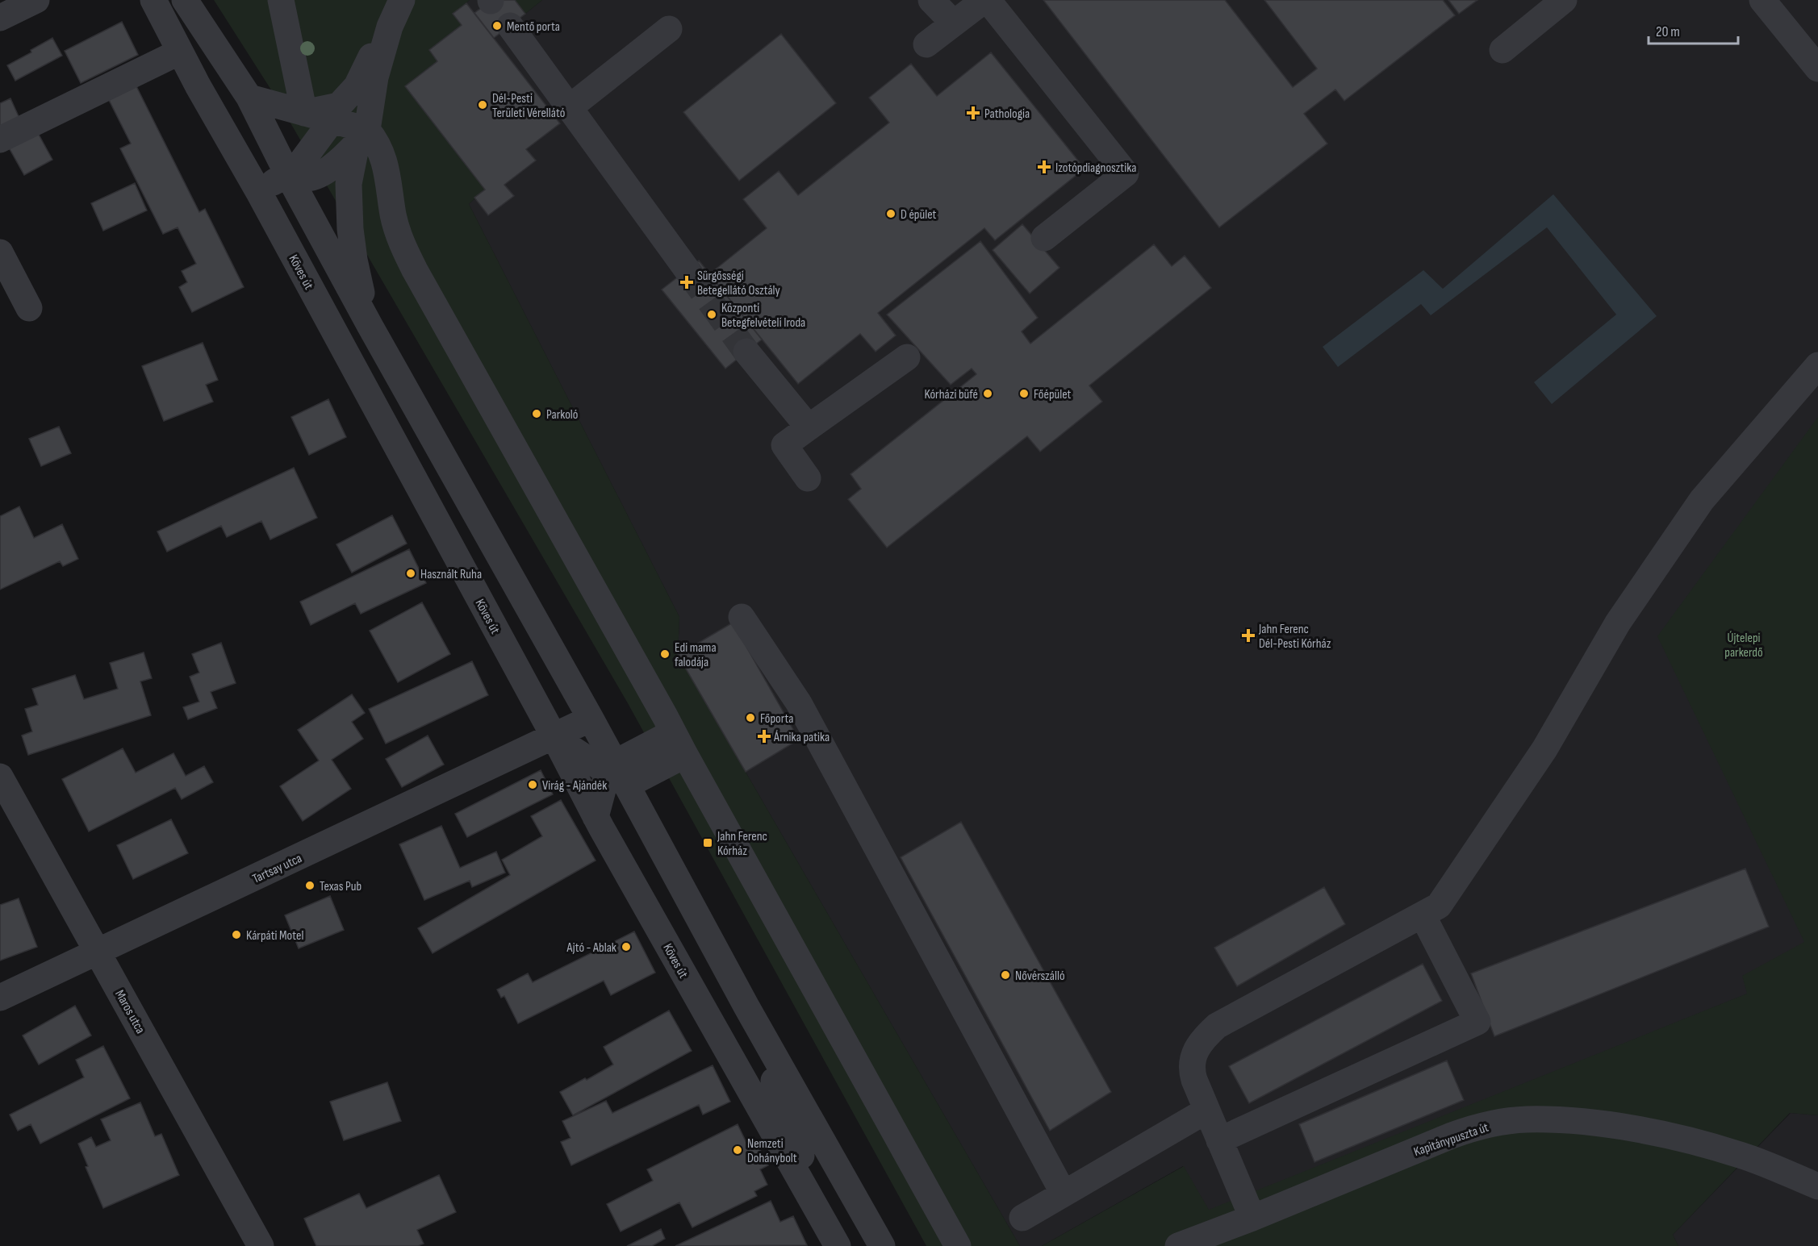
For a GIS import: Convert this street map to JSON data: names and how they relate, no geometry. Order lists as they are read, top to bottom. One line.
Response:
{"streets":{"street":["Köves út","Tartsay utca","Maros utca","Kapitánypuszta út"]},"crossings":[["Köves út","Tartsay utca"],["Tartsay utca","Maros utca"]],"parks":["Újtelepi parkerdő"],"places":{"other":["Mentő porta","Dél-Pesti Területi Vérellátó","D épület","Központi Betegfelvételi Iroda","Kórházi büfé","Főépület","Parkoló","Használt Ruha","Edi mama falodája","Főporta","Virág - Ajándék","Texas Pub","Kárpáti Motel","Ajtó - Ablak","Nővérszálló","Nemzeti Dohánybolt"],"health":["Pathologia","Izotópdiagnosztika","Sürgősségi Betegellátó Osztály","Jahn Ferenc Dél-Pesti Kórház","Árnika patika"],"transit":["Jahn Ferenc Kórház"]},"scale_bar":"20 m"}
